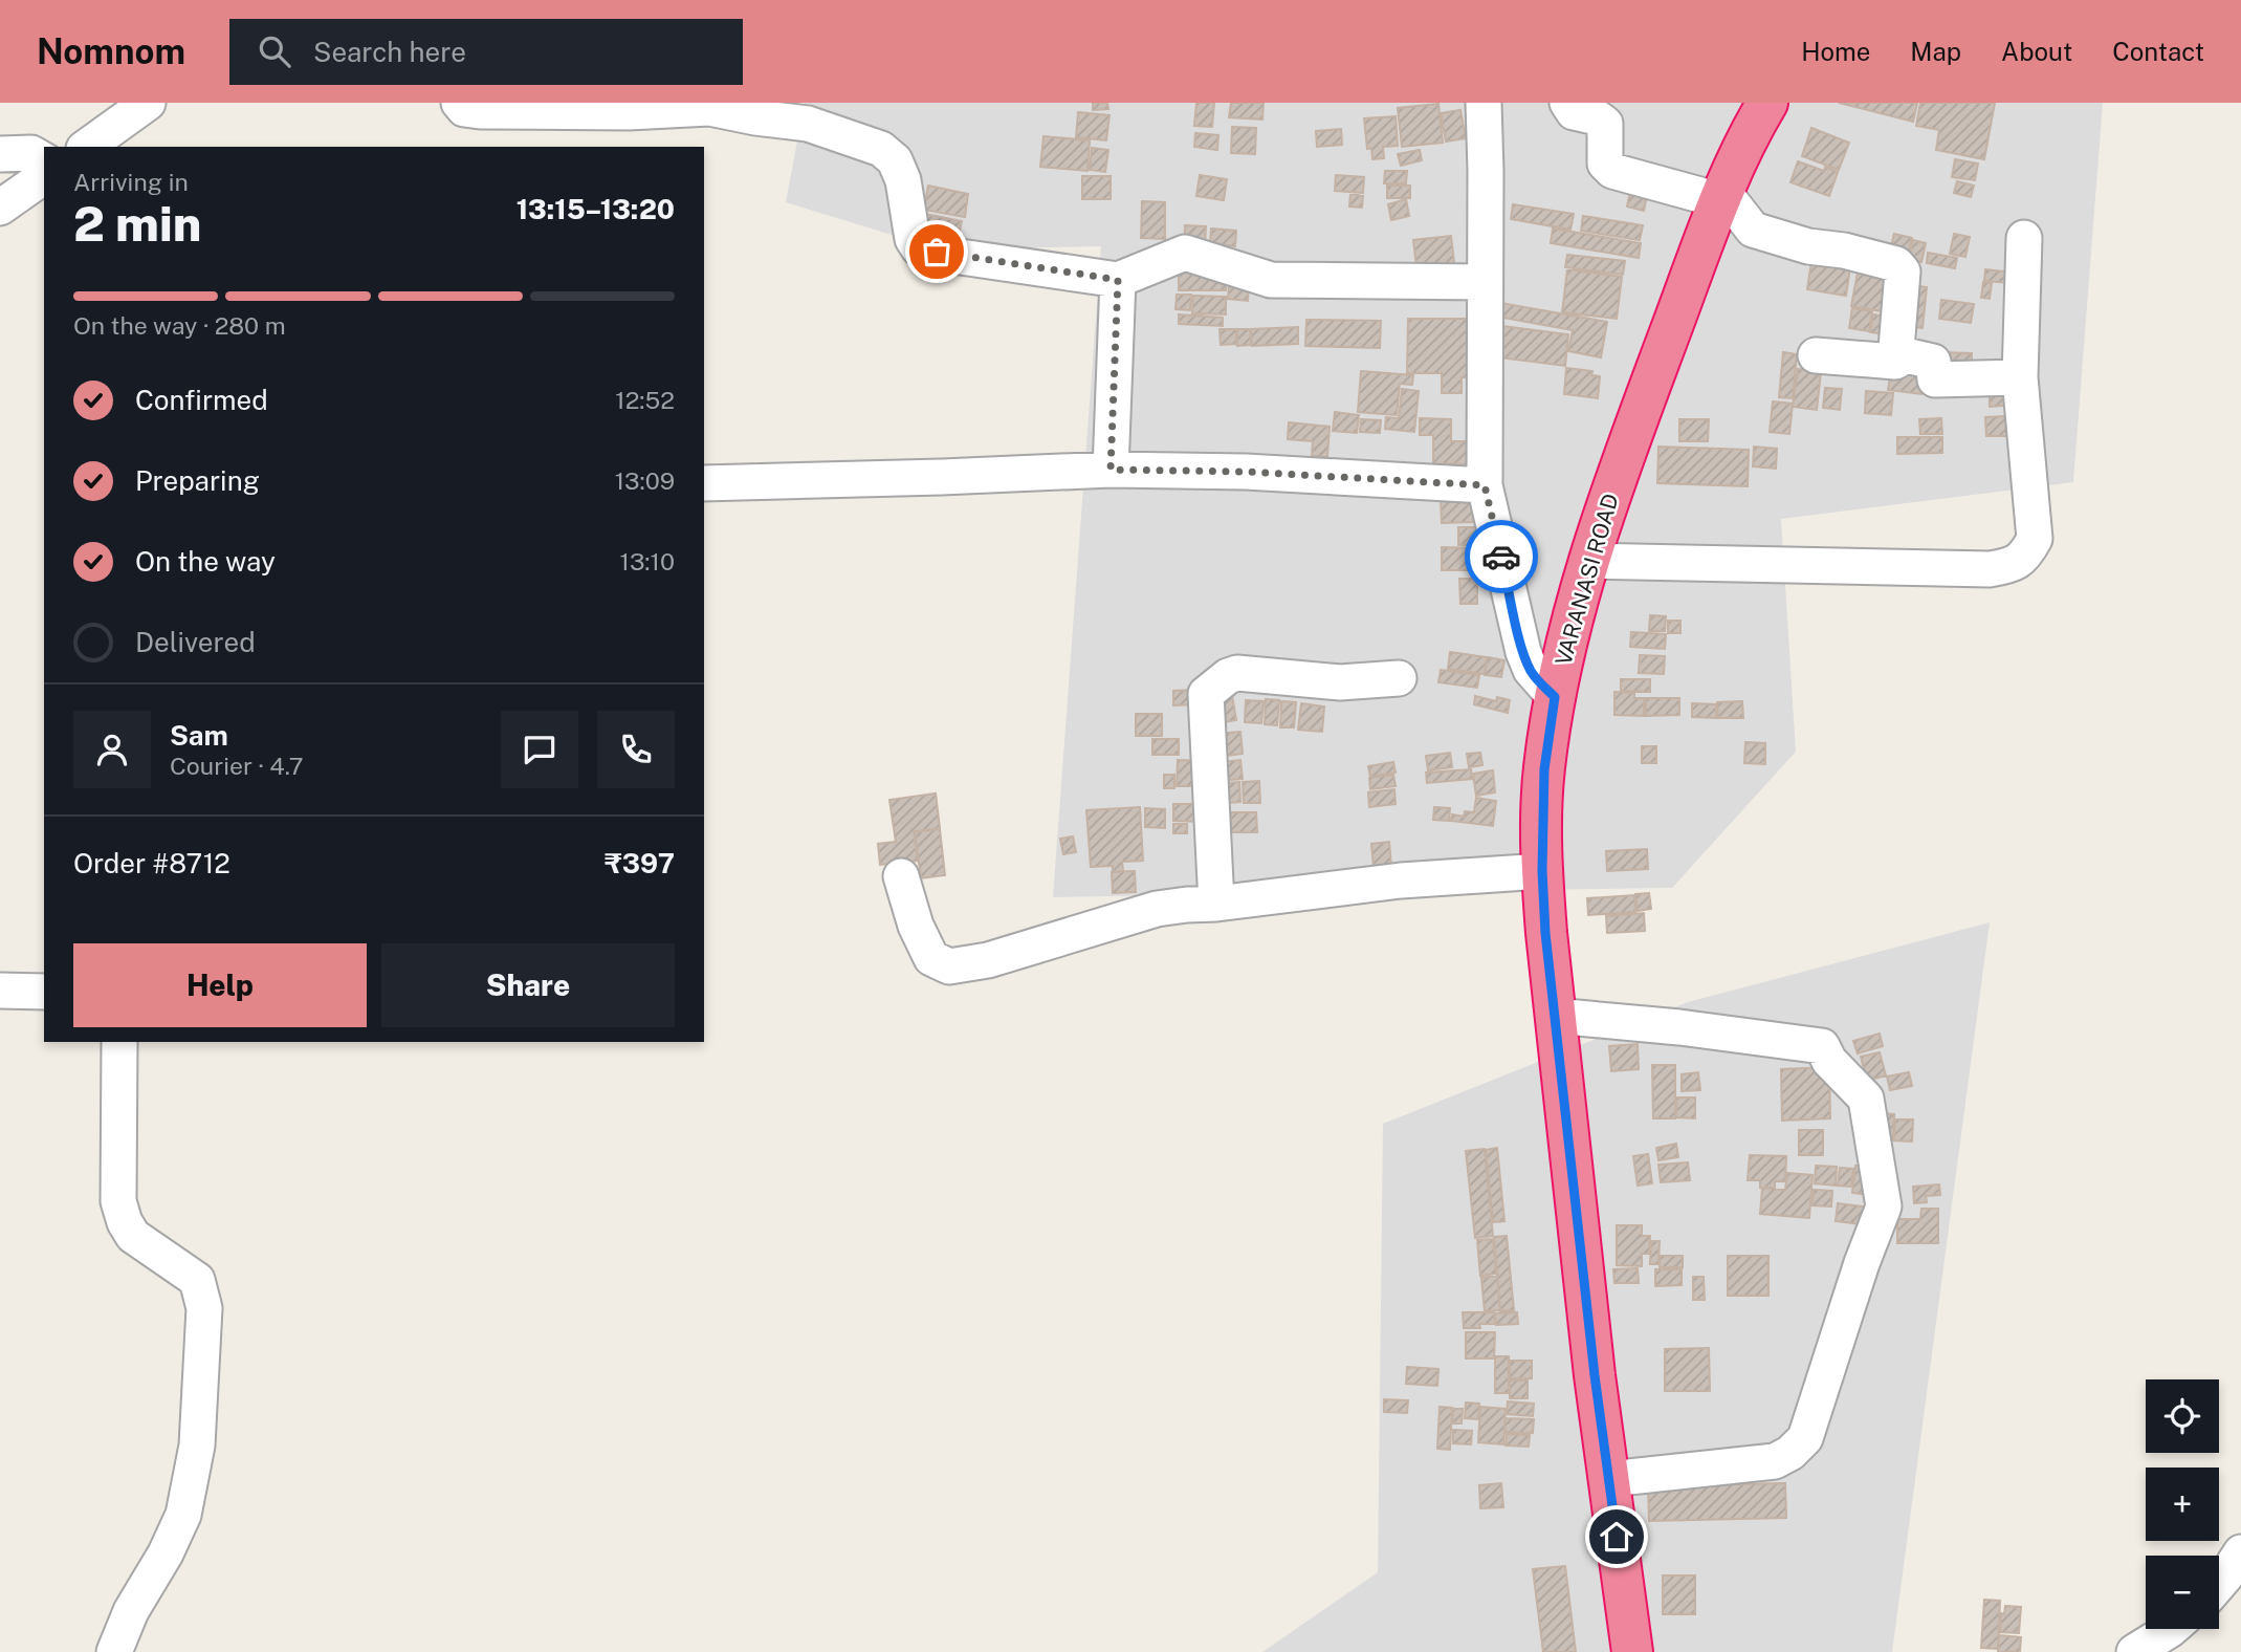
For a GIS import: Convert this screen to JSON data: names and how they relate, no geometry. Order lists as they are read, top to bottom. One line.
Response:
{"streets":{"highway":["VARANASI ROAD"]},"page":{"header":"Nomnom","search":"Search here","nav":["Home","Map","About","Contact"],"heading":["2 min","Arriving in","13:15–13:20"],"panel":["Sam","Courier · 4.7","Order #8712","₹397"],"bar":"On the way · 280 m","list":[["Confirmed","12:52"],["Preparing","13:09"],["On the way","13:10"],"Delivered"],"buttons":["Help","Share"],"map_buttons":["+","−"]}}
